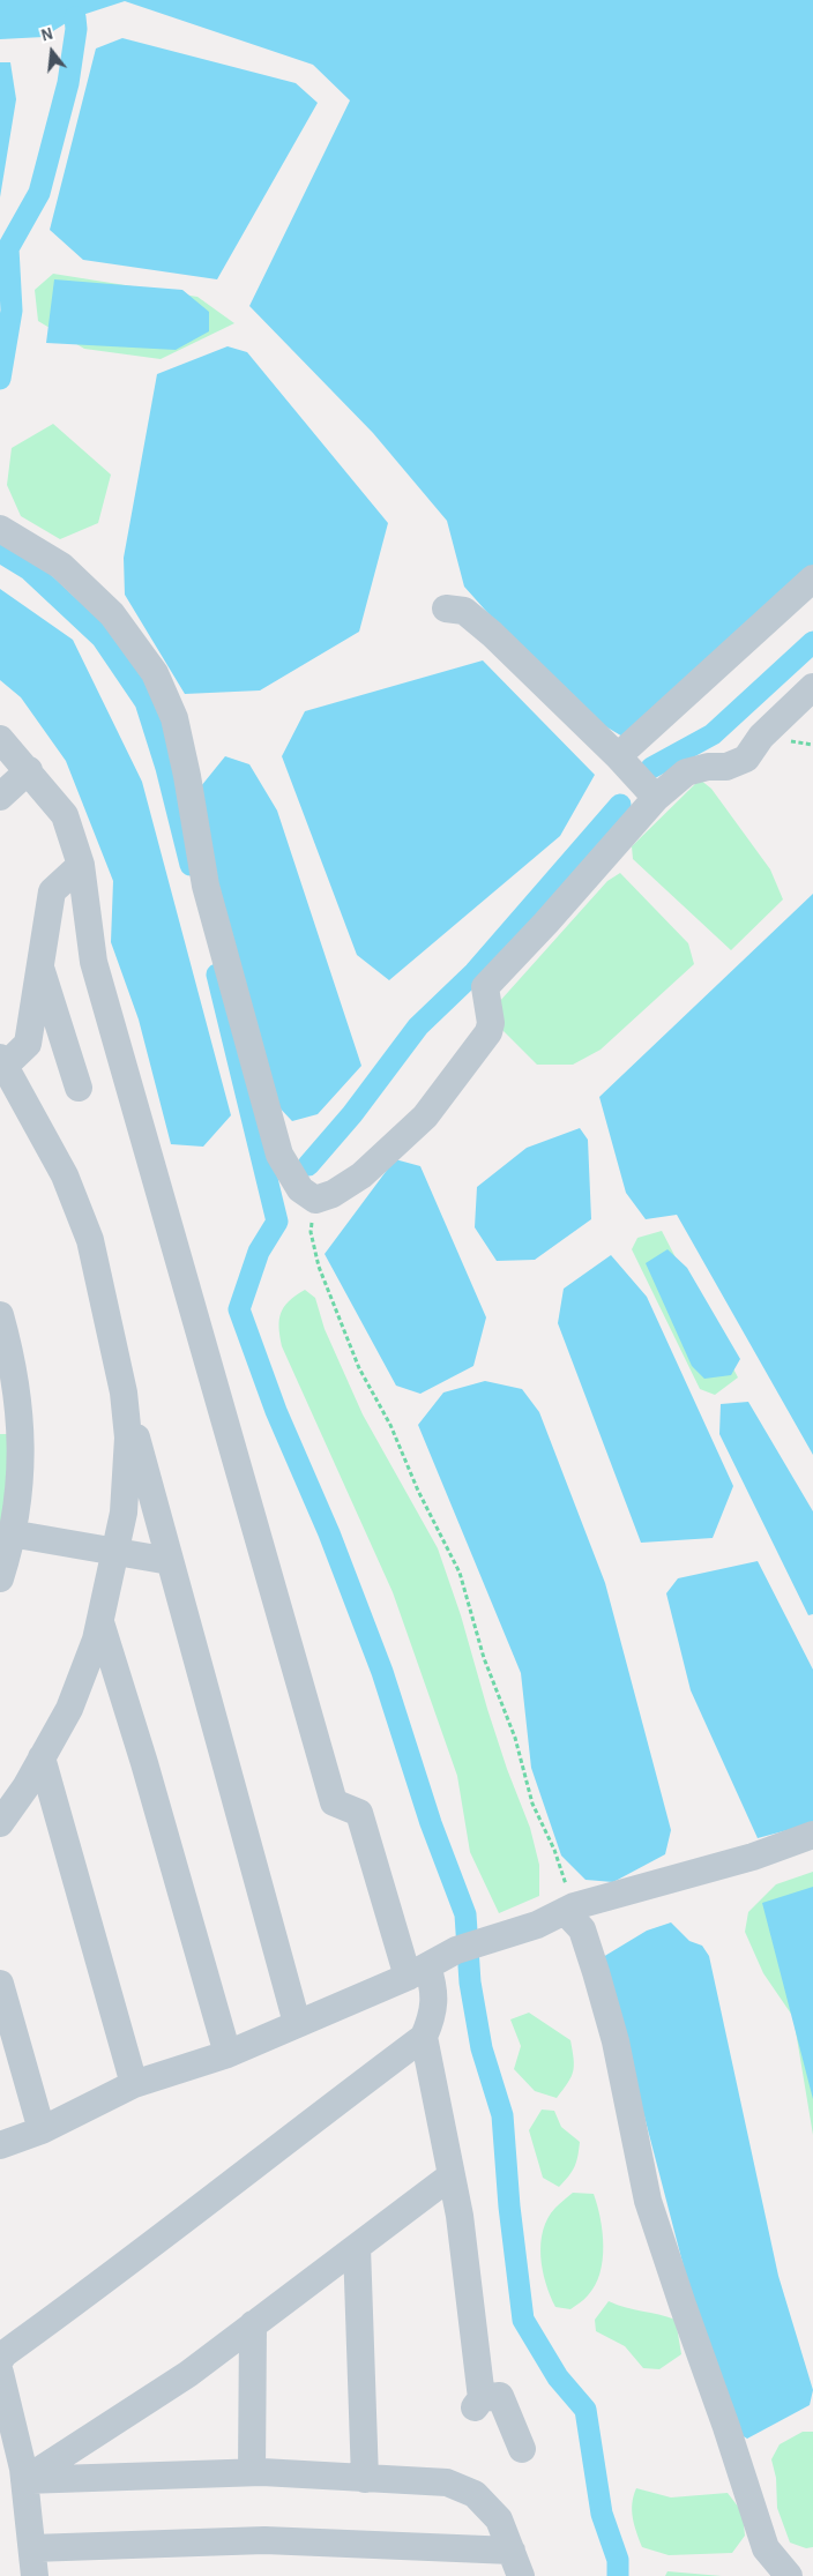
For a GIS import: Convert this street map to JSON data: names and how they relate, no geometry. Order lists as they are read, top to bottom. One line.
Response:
{"north":"top"}
